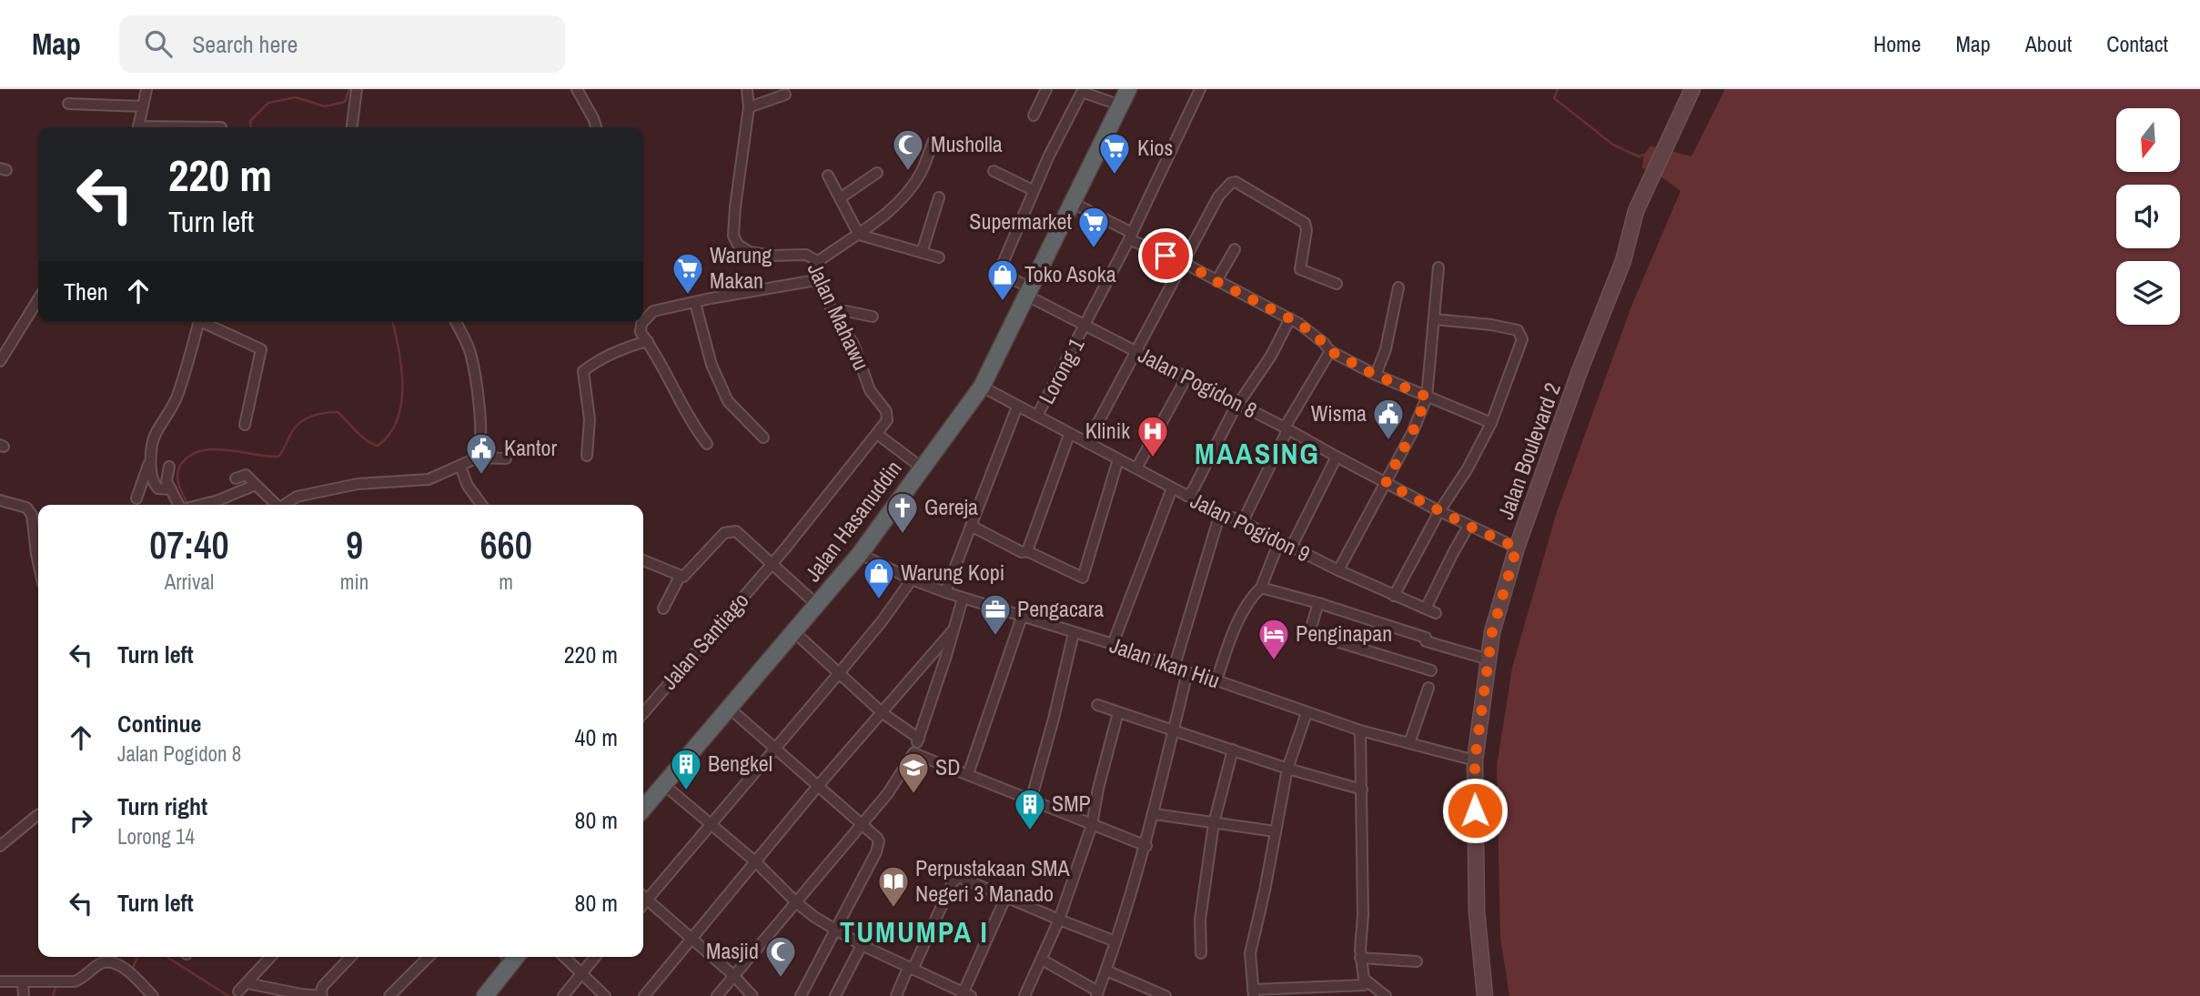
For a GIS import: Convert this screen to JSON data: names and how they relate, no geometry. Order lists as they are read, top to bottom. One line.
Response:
{"streets":{"highway":["Jalan Hasanuddin"],"main road":["Jalan Boulevard 2"],"street":["Jalan Mahawu","Lorong 1","Jalan Pogidon 8","Jalan Pogidon 9","Jalan Santiago","Jalan Ikan Hiu"]},"crossings":[["Jalan Mahawu","Jalan Santiago"],["Lorong 1","Jalan Pogidon 8"],["Lorong 1","Jalan Pogidon 9"],["Jalan Pogidon 8","Jalan Boulevard 2"],["Jalan Pogidon 8","Jalan Hasanuddin"],["Jalan Boulevard 2","Jalan Ikan Hiu"],["Jalan Hasanuddin","Jalan Pogidon 9"],["Jalan Hasanuddin","Jalan Ikan Hiu"]],"districts":["MAASING","TUMUMPA I"],"places":{"mosque":["Musholla","Masjid"],"supermarket":["Kios","Supermarket","Warung Makan"],"shop":["Toko Asoka","Warung Kopi"],"public building":["Wisma","Kantor"],"hospital":["Klinik"],"church":["Gereja"],"office":["Pengacara"],"hotel":["Penginapan"],"building":["Bengkel","SMP"],"school or university":["SD"],"library":["Perpustakaan SMA Negeri 3 Manado"]},"north":"bottom","page":{"header":"Map","search":"Search here","nav":["Home","Map","About","Contact"],"turn":["220 m","Turn left"],"then":"Then","eta":["07:40","Arrival","9","min","660","m"],"list":[{"name":"Turn left","value":"220 m"},{"name":"Continue","note":"Jalan Pogidon 8","value":"40 m"},{"name":"Turn right","note":"Lorong 14","value":"80 m"},{"name":"Turn left","value":"80 m"}]}}
